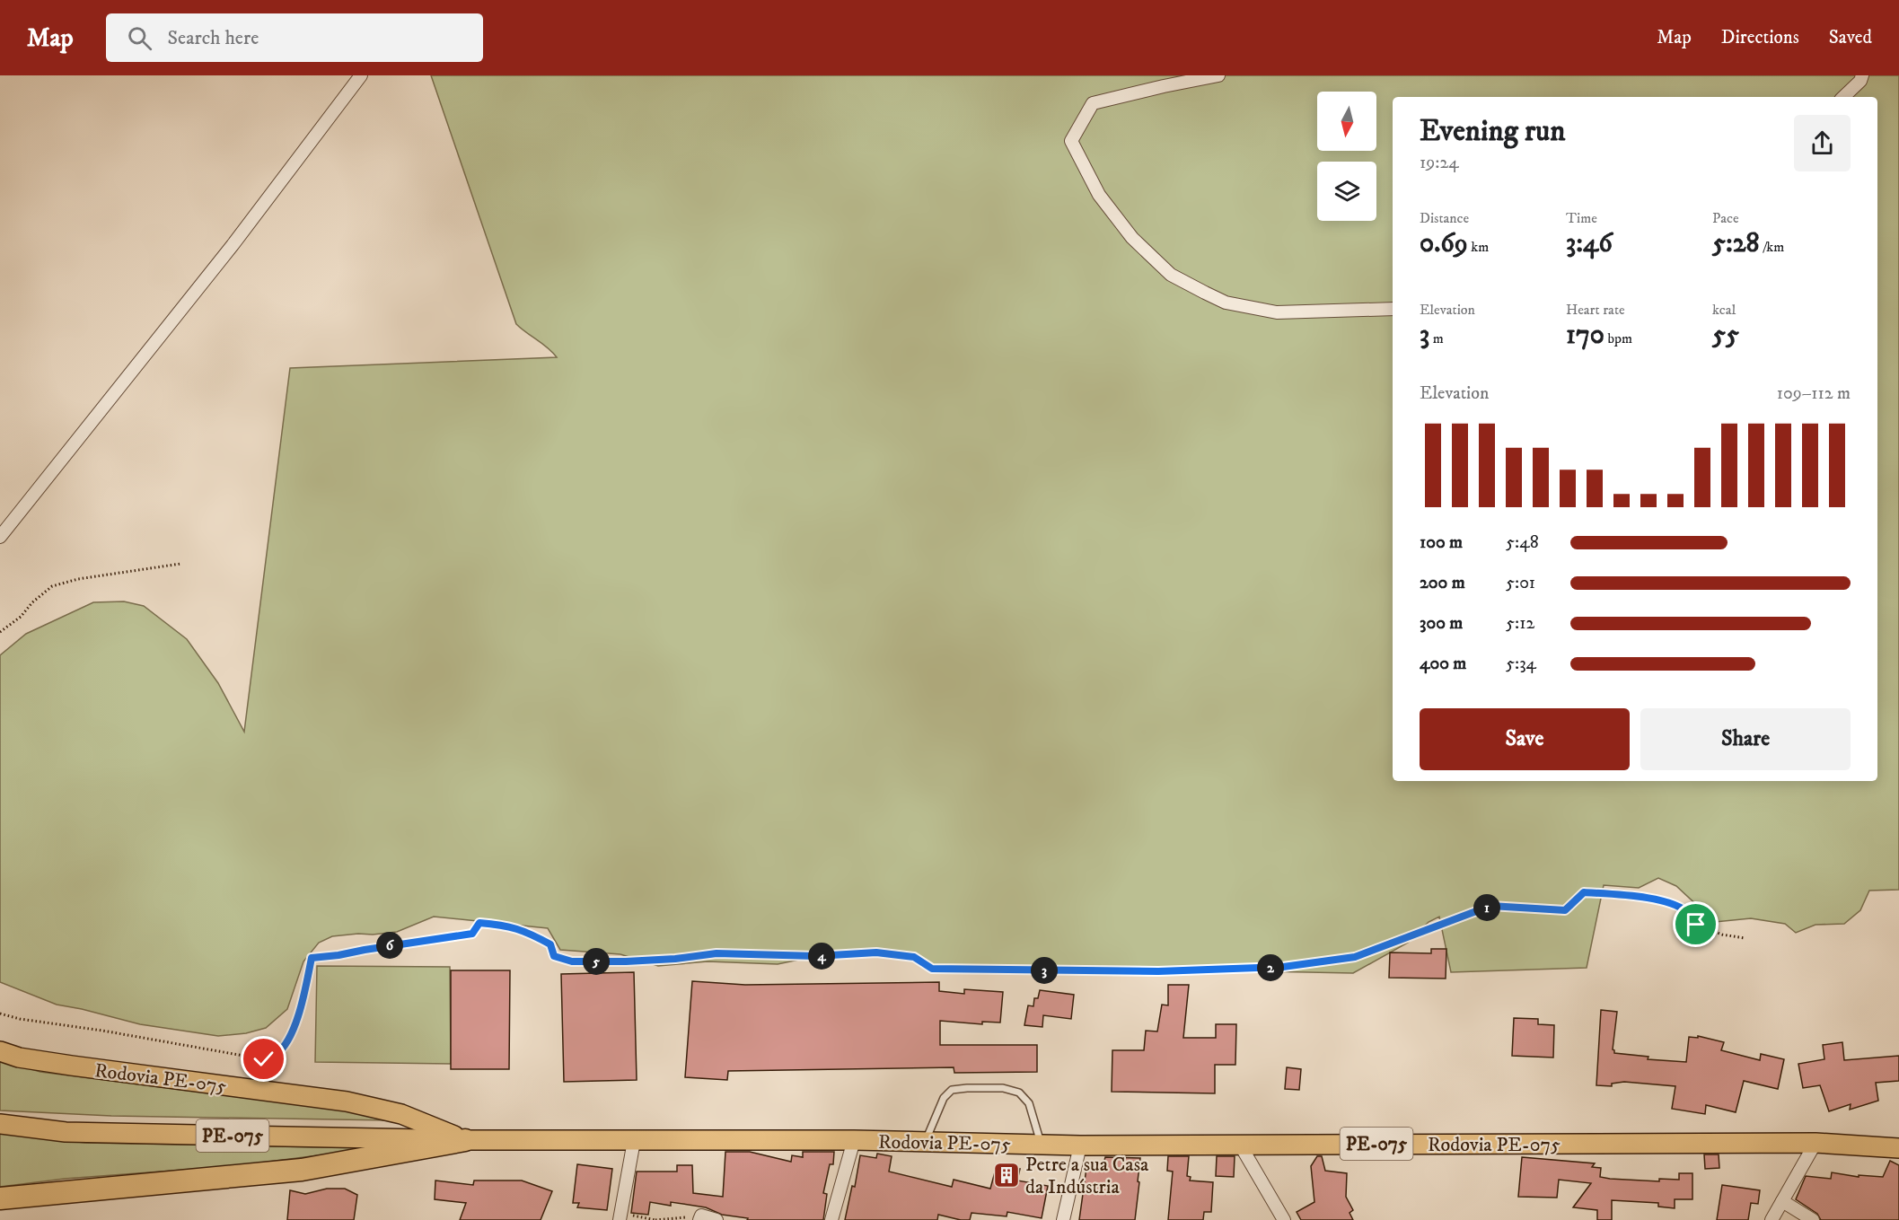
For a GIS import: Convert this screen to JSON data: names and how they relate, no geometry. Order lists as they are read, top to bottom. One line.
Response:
{"streets":{"main road":["Rodovia PE-075","PE-075"]},"crossings":[["Rodovia PE-075","PE-075"]],"places":{"building":["Petre a sua Casa da Indústria"]},"north":"bottom","page":{"header":"Map","search":"Search here","nav":["Map","Directions","Saved"],"heading":["Evening run","19:24"],"stats":[["Distance","0.69 km"],["Time","3:46"],["Pace","5:28 /km"],["Elevation","3 m"],["Heart rate","170 bpm"],["kcal","55"]],"chart":["Elevation","109–112 m"],"list":[{"name":"100 m","note":"5:48"},{"name":"200 m","note":"5:01"},{"name":"300 m","note":"5:12"},{"name":"400 m","note":"5:34"}],"buttons":["Save","Share"],"pins":["1","6","4","5","2","3"]}}
